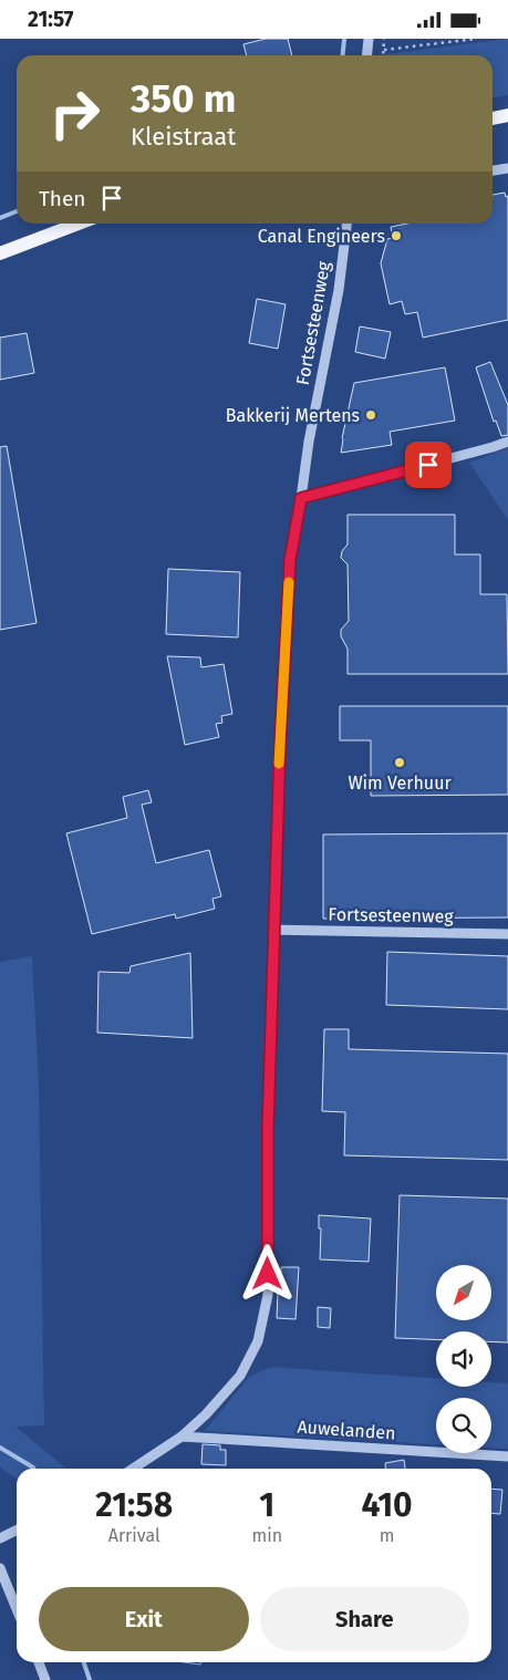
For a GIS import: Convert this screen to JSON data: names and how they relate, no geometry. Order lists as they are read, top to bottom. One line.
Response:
{"streets":{"street":["Fortsesteenweg","Auwelanden"]},"crossings":[["Fortsesteenweg","Auwelanden"]],"places":["Canal Engineers","Bakkerij Mertens","Wim Verhuur"],"north":"bottom left","page":{"status":"21:57","turn":["350 m","Kleistraat"],"then":"Then","eta":["21:58","Arrival","1","min","410","m"],"buttons":["Exit","Share"]}}
